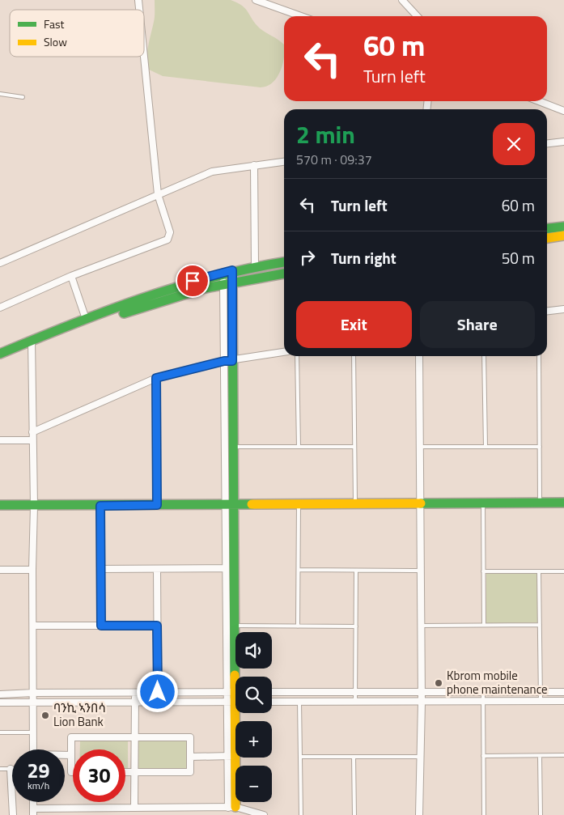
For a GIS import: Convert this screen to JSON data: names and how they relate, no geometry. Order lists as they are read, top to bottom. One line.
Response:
{"places":["Kbrom mobile phone maintenance","ባንኪ ኣንበሳ Lion Bank"],"legend":["Fast","Slow"],"page":{"turn":["60 m","Turn left"],"heading":["2 min","570 m · 09:37"],"list":[{"name":"Turn left","value":"60 m"},{"name":"Turn right","value":"50 m"}],"buttons":["Exit","Share"],"map_buttons":["+","−"],"speed":"29 km/h","limit":"30"}}
